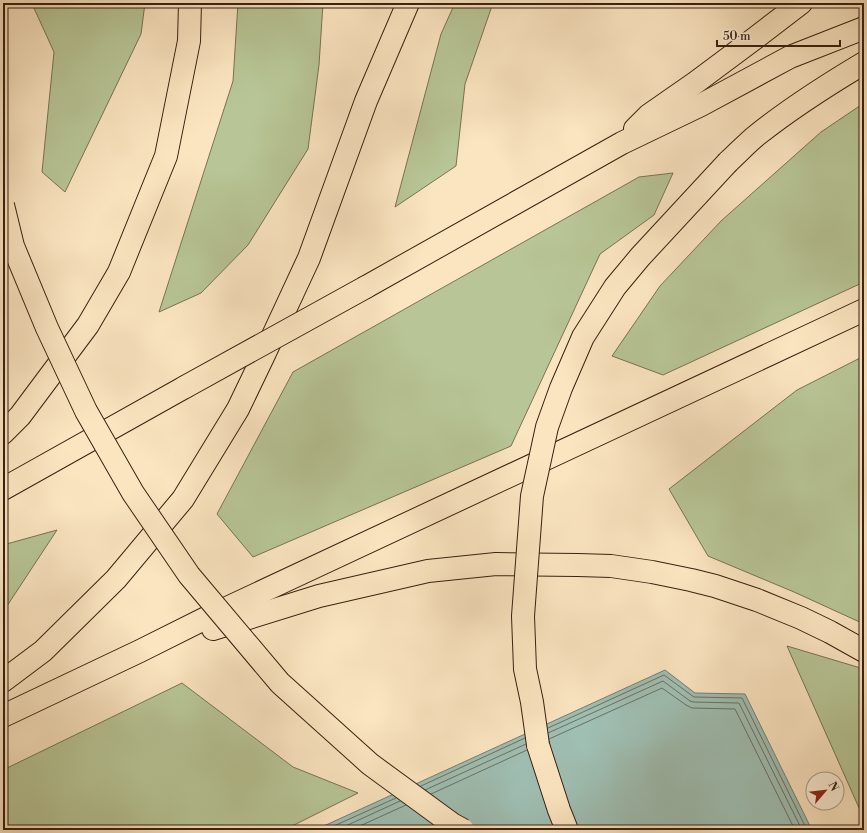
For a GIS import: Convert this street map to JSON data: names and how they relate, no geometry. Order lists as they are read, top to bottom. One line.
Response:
{"scale_bar":"50 m","north":"top right"}
